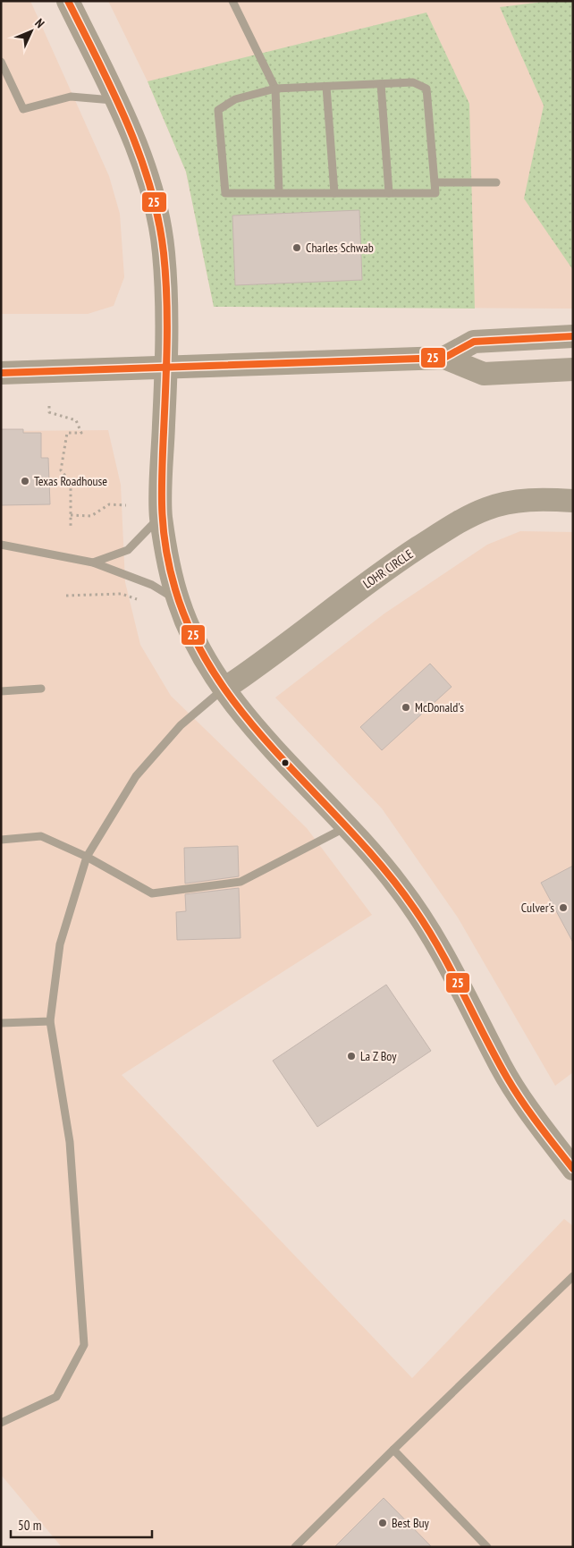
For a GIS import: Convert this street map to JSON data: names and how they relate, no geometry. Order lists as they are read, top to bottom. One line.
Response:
{"streets":{"street":["LOHR CIRCLE"]},"places":["Charles Schwab","Texas Roadhouse","McDonald's","Culver's","La Z Boy","Best Buy"],"lines":["transit line 25"],"scale_bar":"50 m","north":"top right"}
